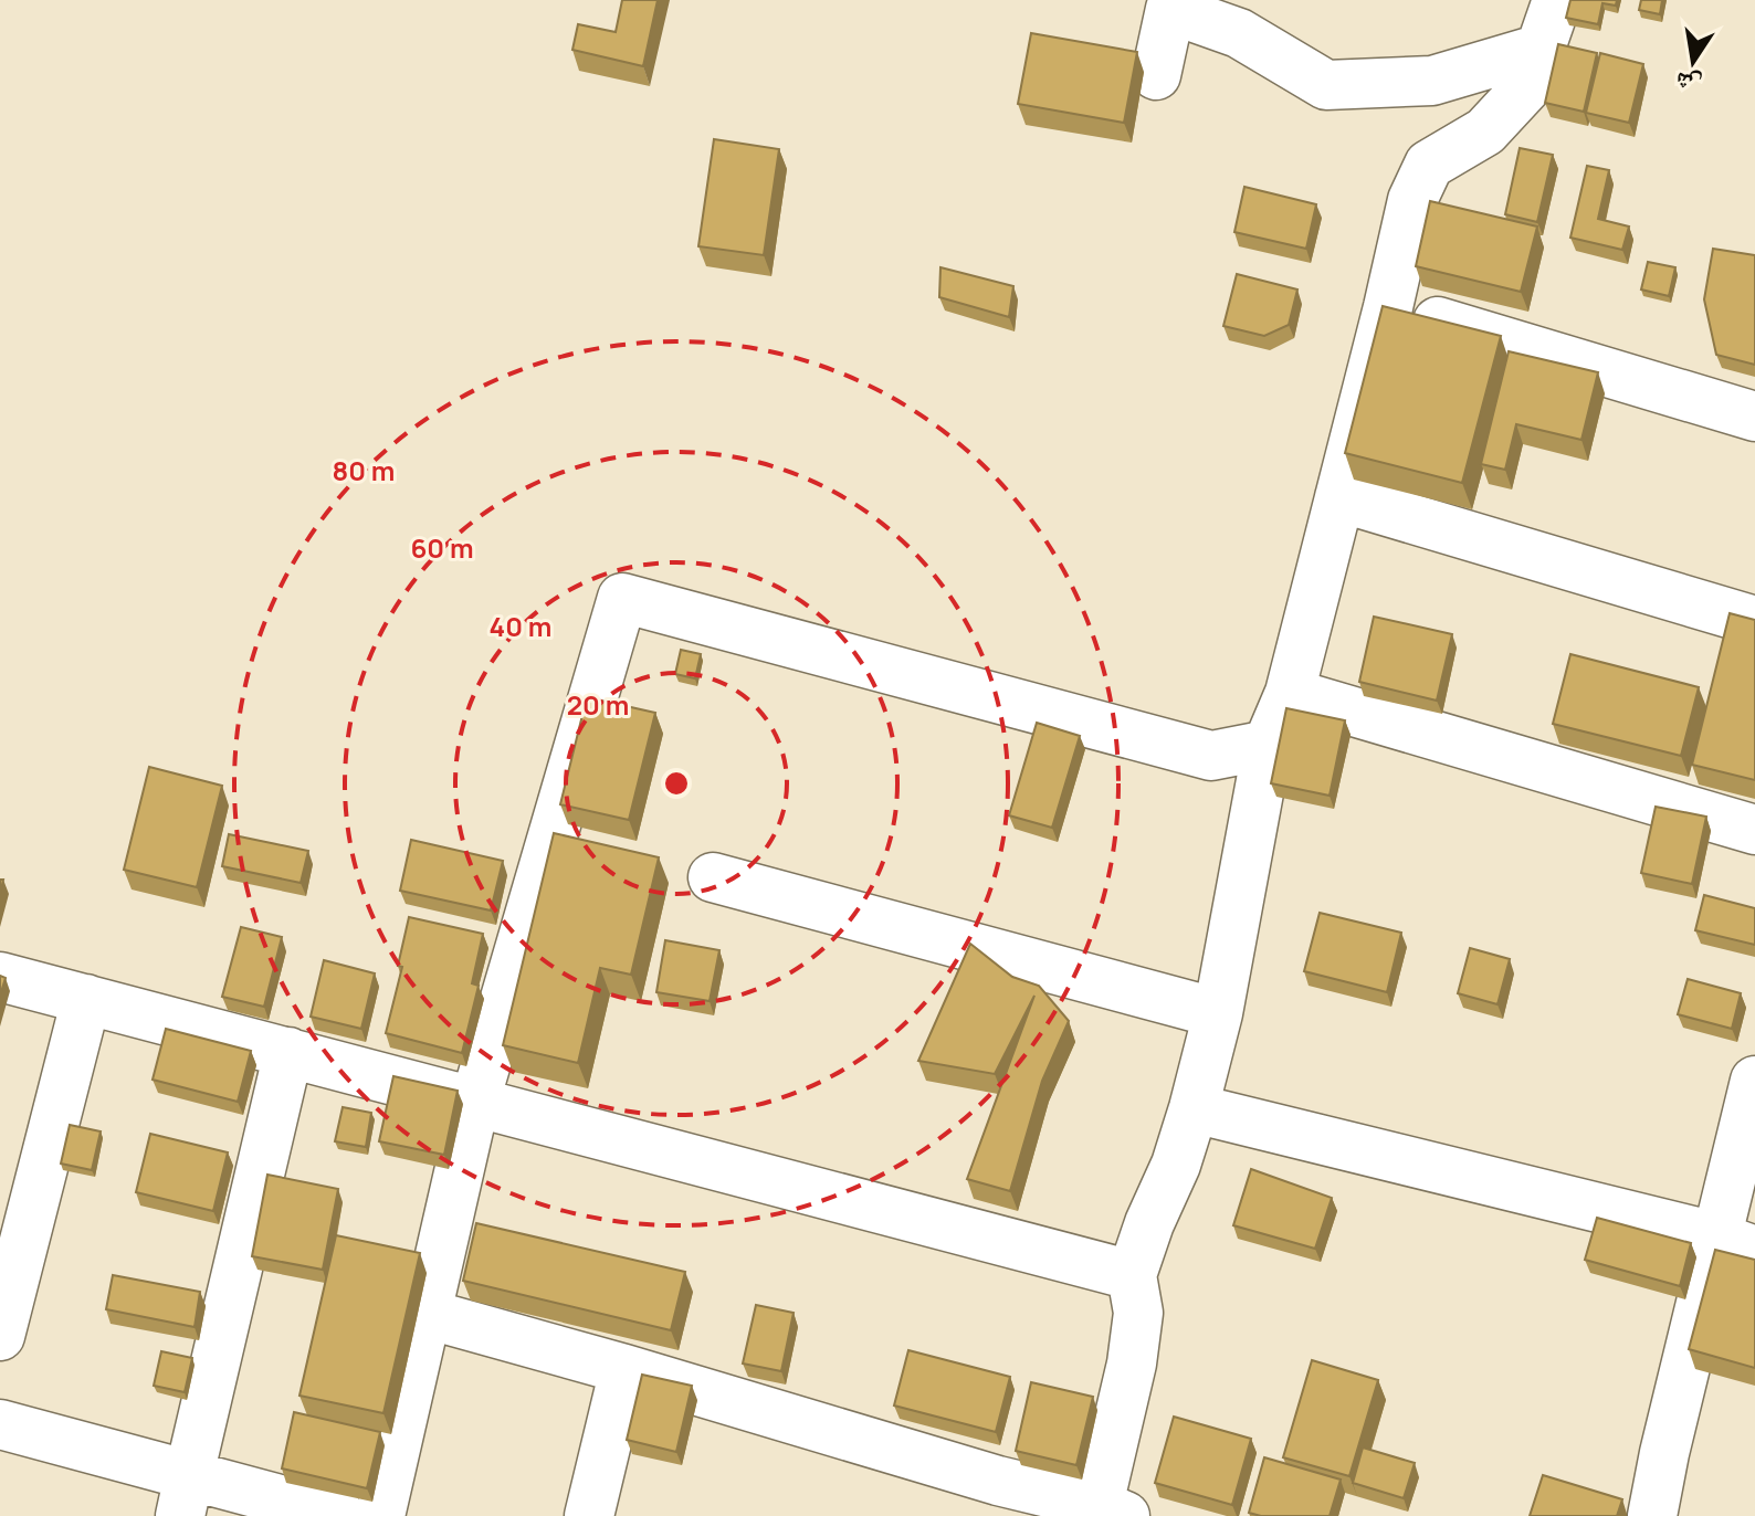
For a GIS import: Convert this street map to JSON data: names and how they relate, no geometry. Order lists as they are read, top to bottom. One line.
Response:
{"north":"bottom","rings":["80 m","60 m","40 m","20 m"]}
